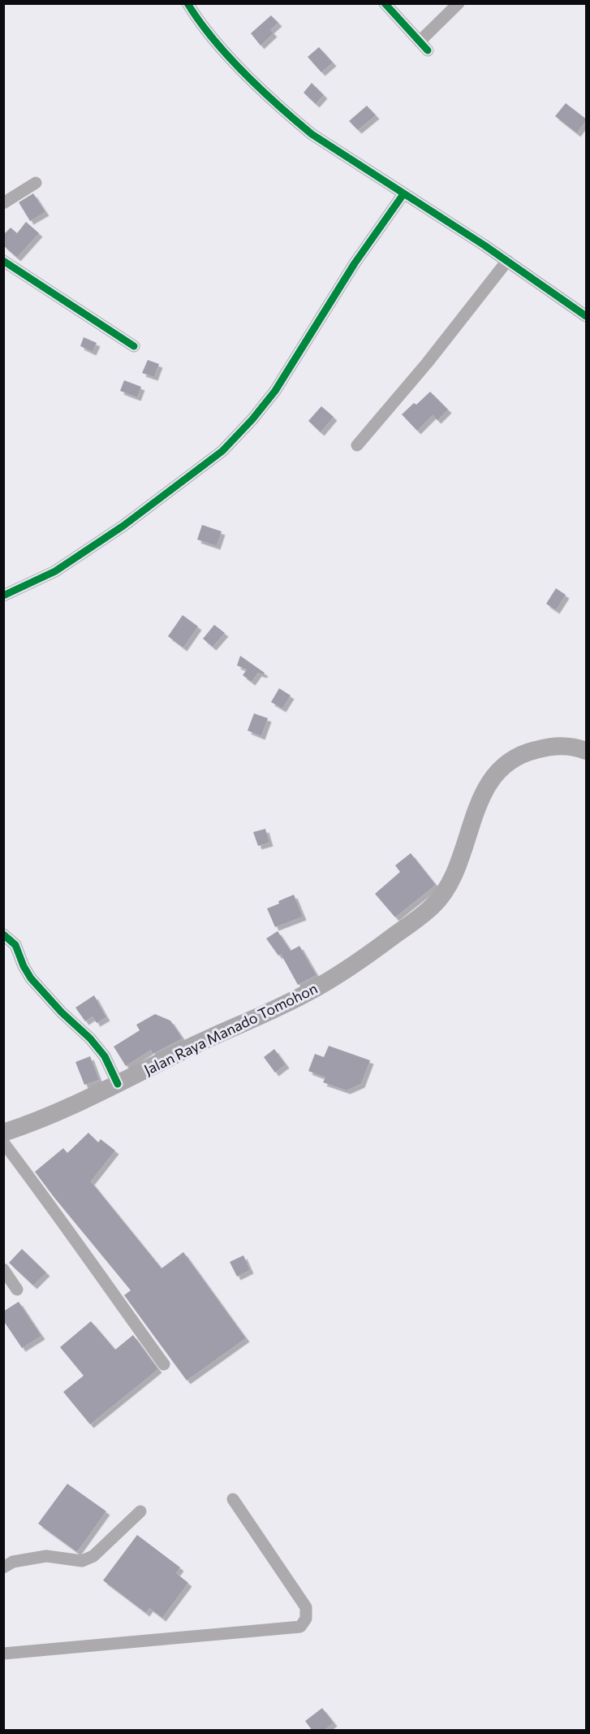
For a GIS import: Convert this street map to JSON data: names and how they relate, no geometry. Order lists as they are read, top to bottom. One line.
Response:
{"streets":{"highway":["Jalan Raya Manado Tomohon"]}}
